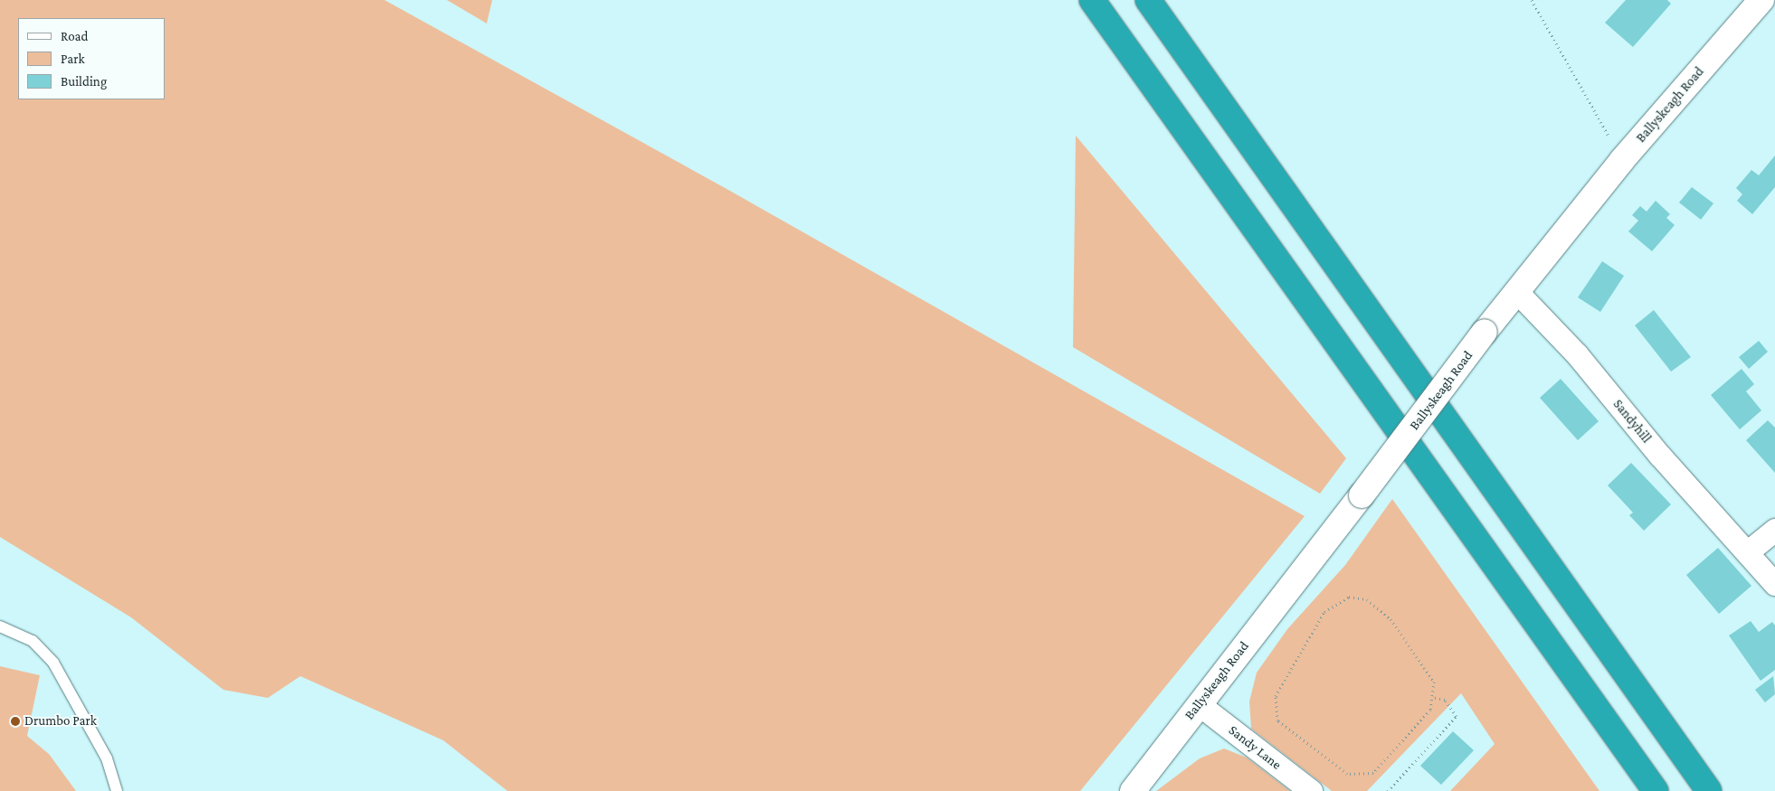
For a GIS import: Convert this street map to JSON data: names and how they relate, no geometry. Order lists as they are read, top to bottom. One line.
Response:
{"streets":{"main road":["Ballyskeagh Road"],"street":["Sandyhill","Sandy Lane"]},"crossings":[["Ballyskeagh Road","Sandyhill"],["Ballyskeagh Road","Sandy Lane"]],"places":["Drumbo Park"],"legend":["Road","Park","Building"]}
